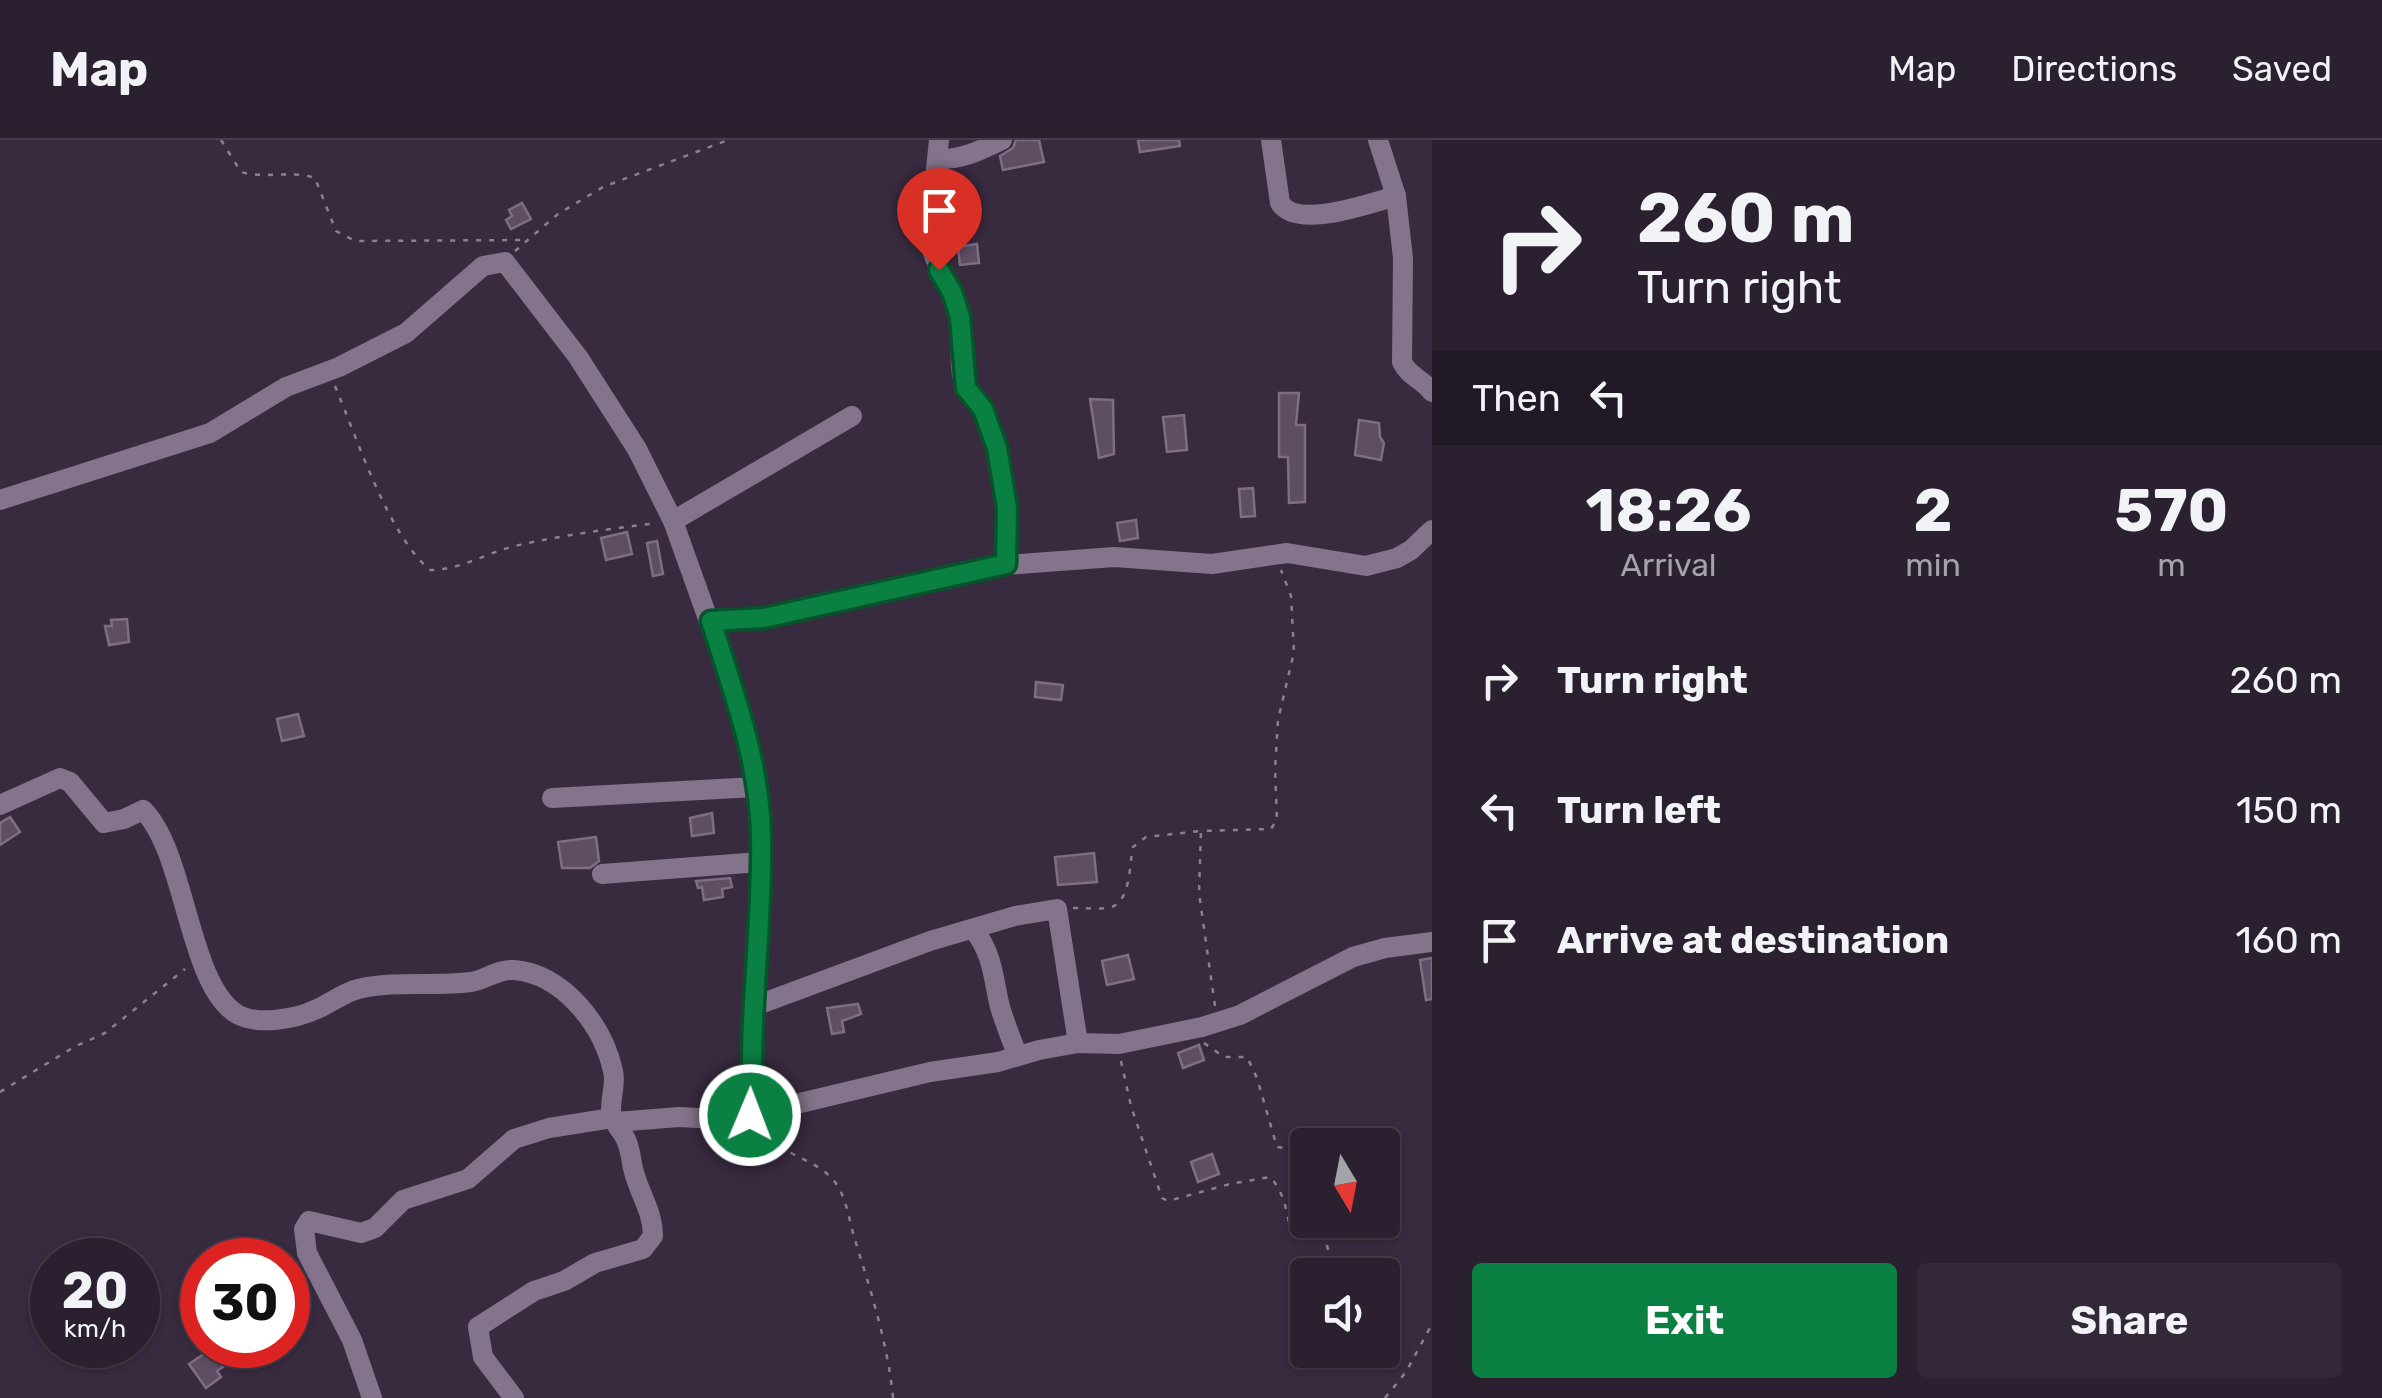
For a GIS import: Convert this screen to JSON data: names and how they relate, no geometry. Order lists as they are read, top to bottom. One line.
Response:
{"north":"bottom","page":{"header":"Map","nav":["Map","Directions","Saved"],"turn":["260 m","Turn right"],"then":"Then","eta":["18:26","Arrival","2","min","570","m"],"list":[{"name":"Turn right","value":"260 m"},{"name":"Turn left","value":"150 m"},{"name":"Arrive at destination","value":"160 m"}],"speed":"20 km/h","limit":"30","buttons":["Exit","Share"]}}
